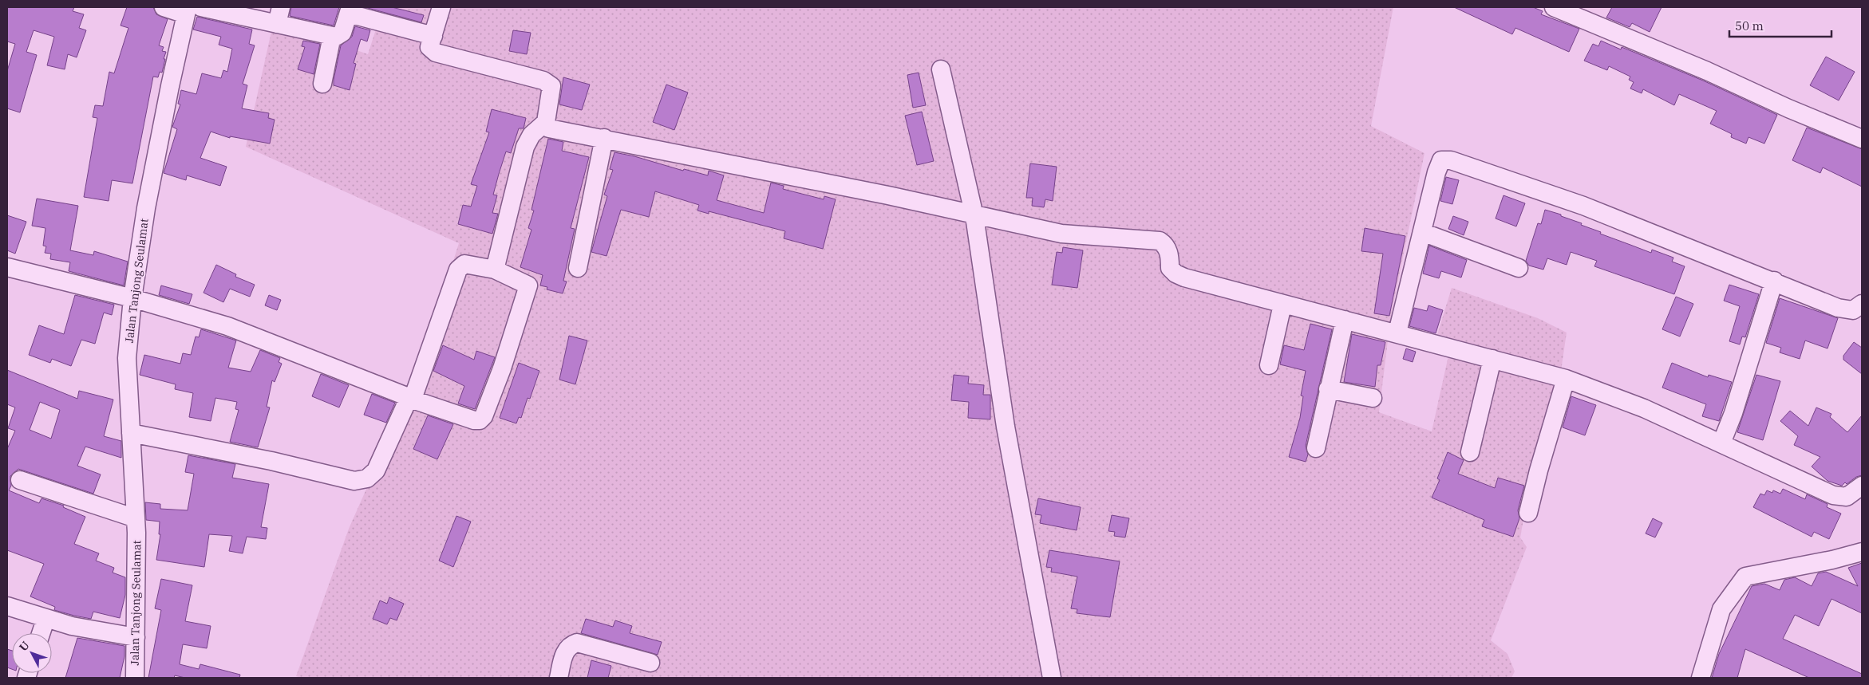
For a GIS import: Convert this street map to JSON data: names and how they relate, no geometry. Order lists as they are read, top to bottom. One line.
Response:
{"streets":{"street":["Jalan Tanjong Seulamat"]},"scale_bar":"50 m","north":"top left"}
